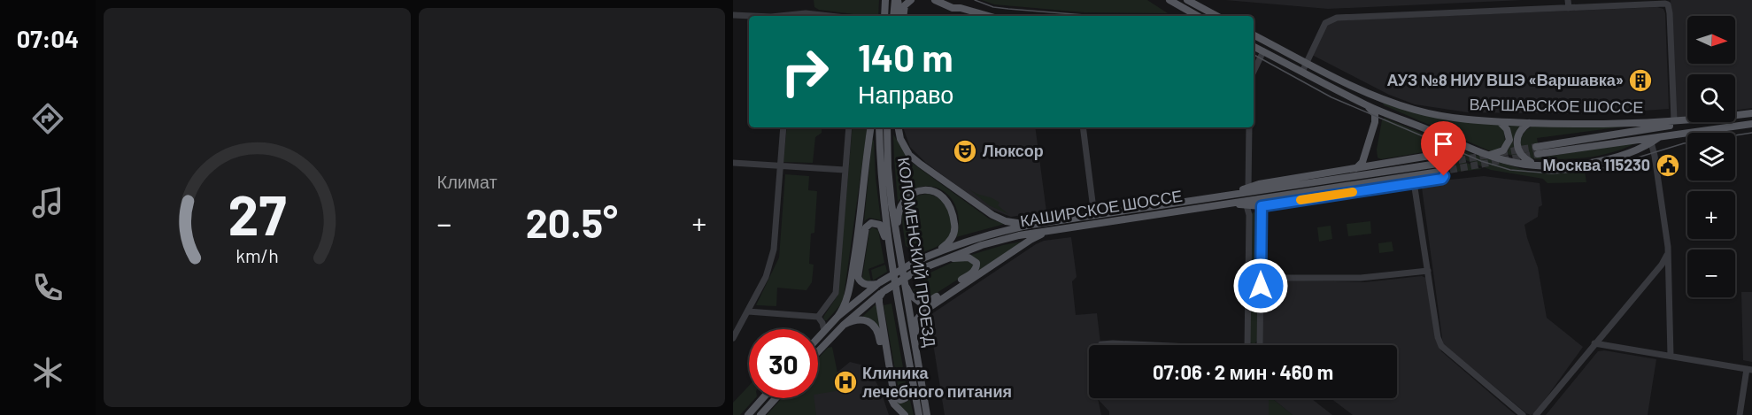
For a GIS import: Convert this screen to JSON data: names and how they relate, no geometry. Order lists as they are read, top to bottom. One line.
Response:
{"streets":{"main road":["ВАРШАВСКОЕ ШОССЕ","КАШИРСКОЕ ШОССЕ","КОЛОМЕНСКИЙ ПРОЕЗД"]},"places":{"building":["АУЗ №8 НИУ ВШЭ «Варшавка»"],"theatre":["Люксор"],"public building":["Москва 115230"],"hospital":["Клиника лечебного питания"]},"north":"right","page":{"tabs":"07:04","tile":"Климат","map_buttons":["+","−"],"turn":["140 m","Направо"],"heat":["−","20.5°","+"],"limit":"30","trip":"07:06 · 2 мин · 460 m","gauge":["27","km/h"]}}
